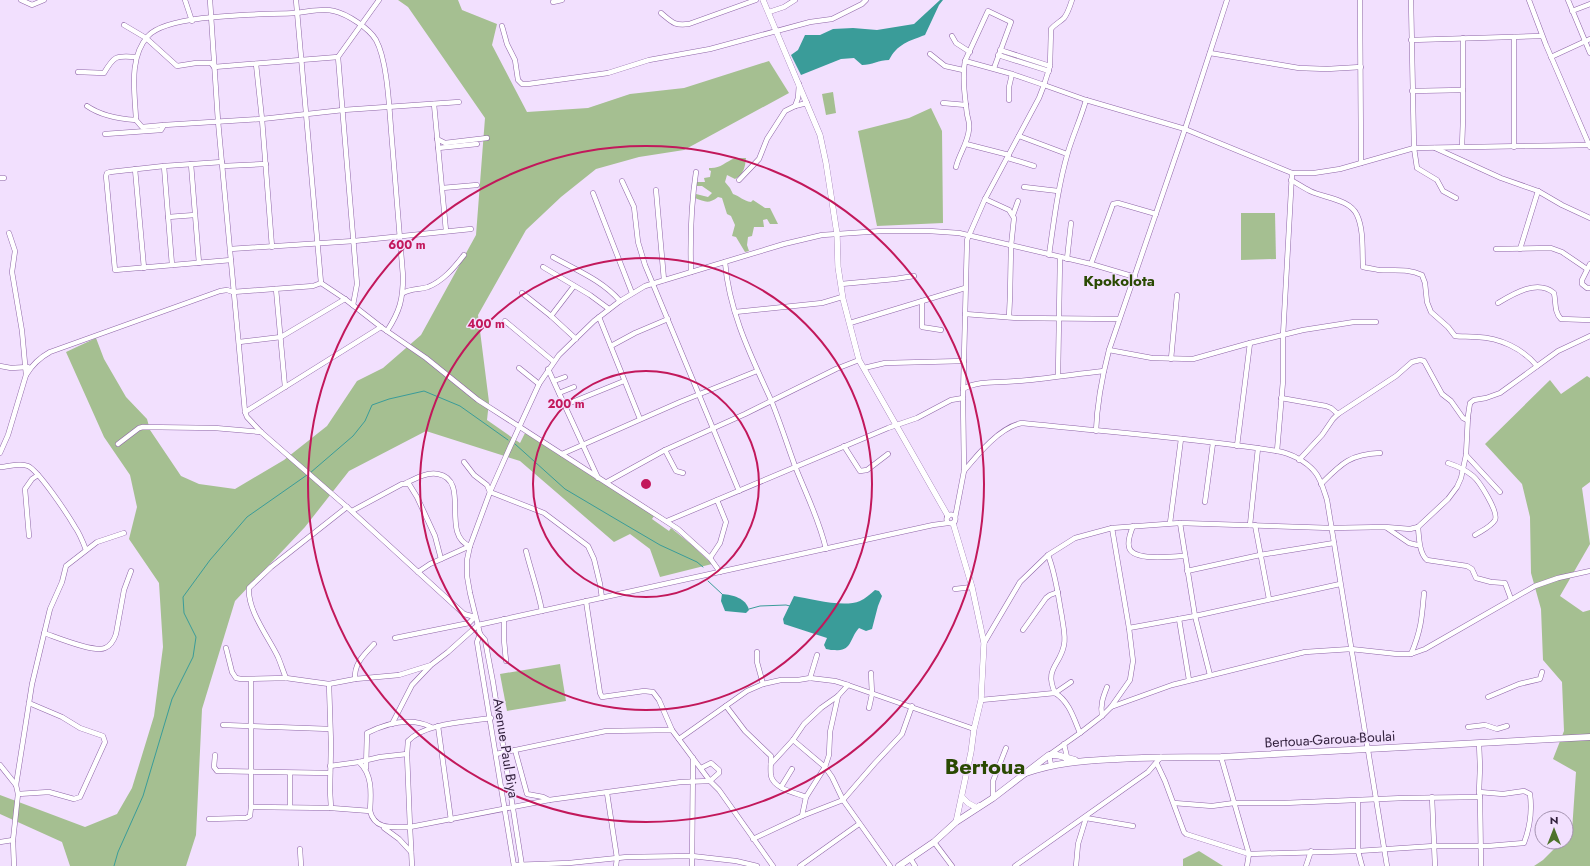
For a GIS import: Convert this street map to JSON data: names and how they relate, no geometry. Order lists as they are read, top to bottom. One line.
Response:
{"streets":{"highway":["Bertoua-Garoua-Boulai"],"street":["Avenue Paul Biya"]},"districts":["Kpokolota","Bertoua"],"north":"top","rings":["600 m","400 m","200 m"]}
